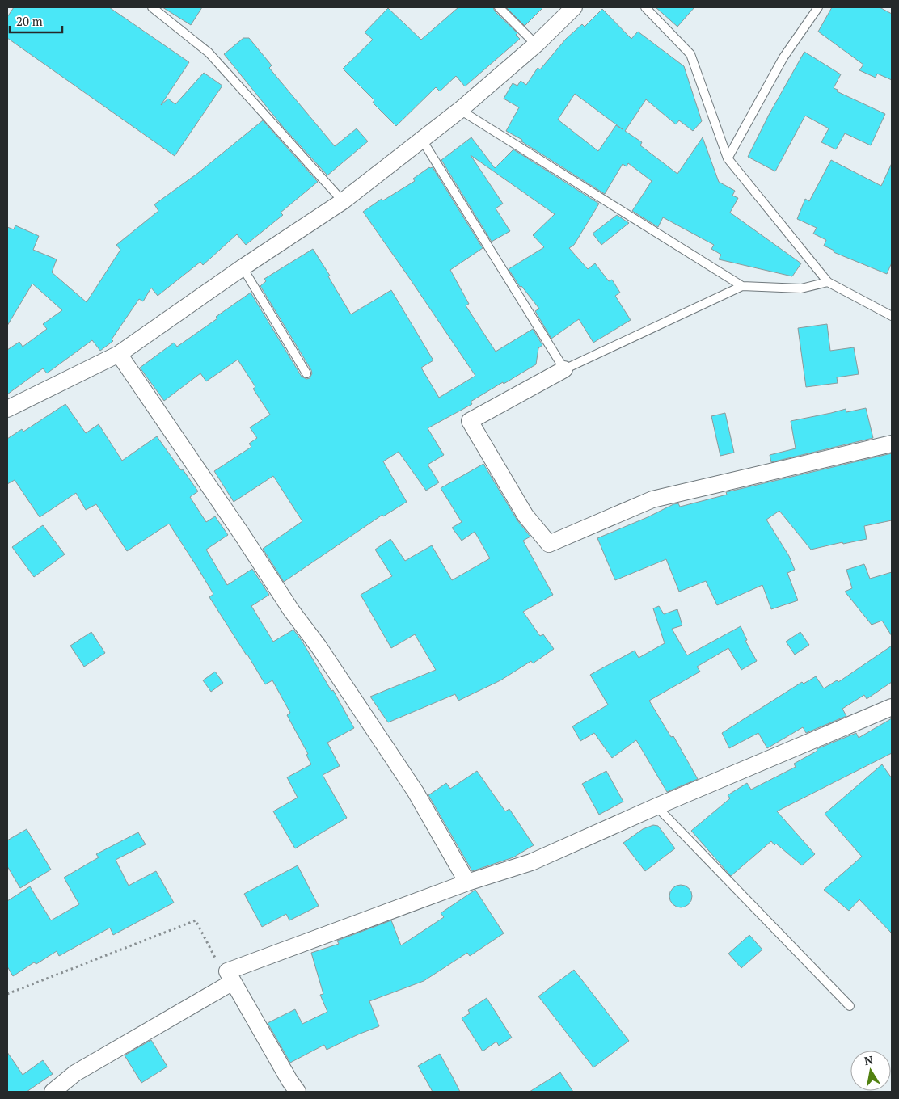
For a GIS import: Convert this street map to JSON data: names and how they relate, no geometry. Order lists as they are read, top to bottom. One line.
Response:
{"scale_bar":"20 m","north":"top"}
